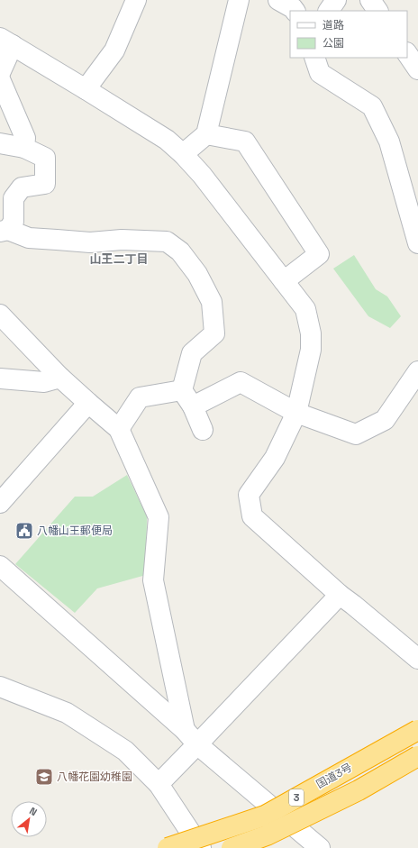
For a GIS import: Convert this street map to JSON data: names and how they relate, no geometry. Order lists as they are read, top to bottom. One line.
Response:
{"streets":{"highway":["国道3号","3"]},"districts":["山王二丁目"],"places":{"public building":["八幡山王郵便局"],"school or university":["八幡花園幼稚園"]},"legend":["道路","公園"],"north":"top right"}
